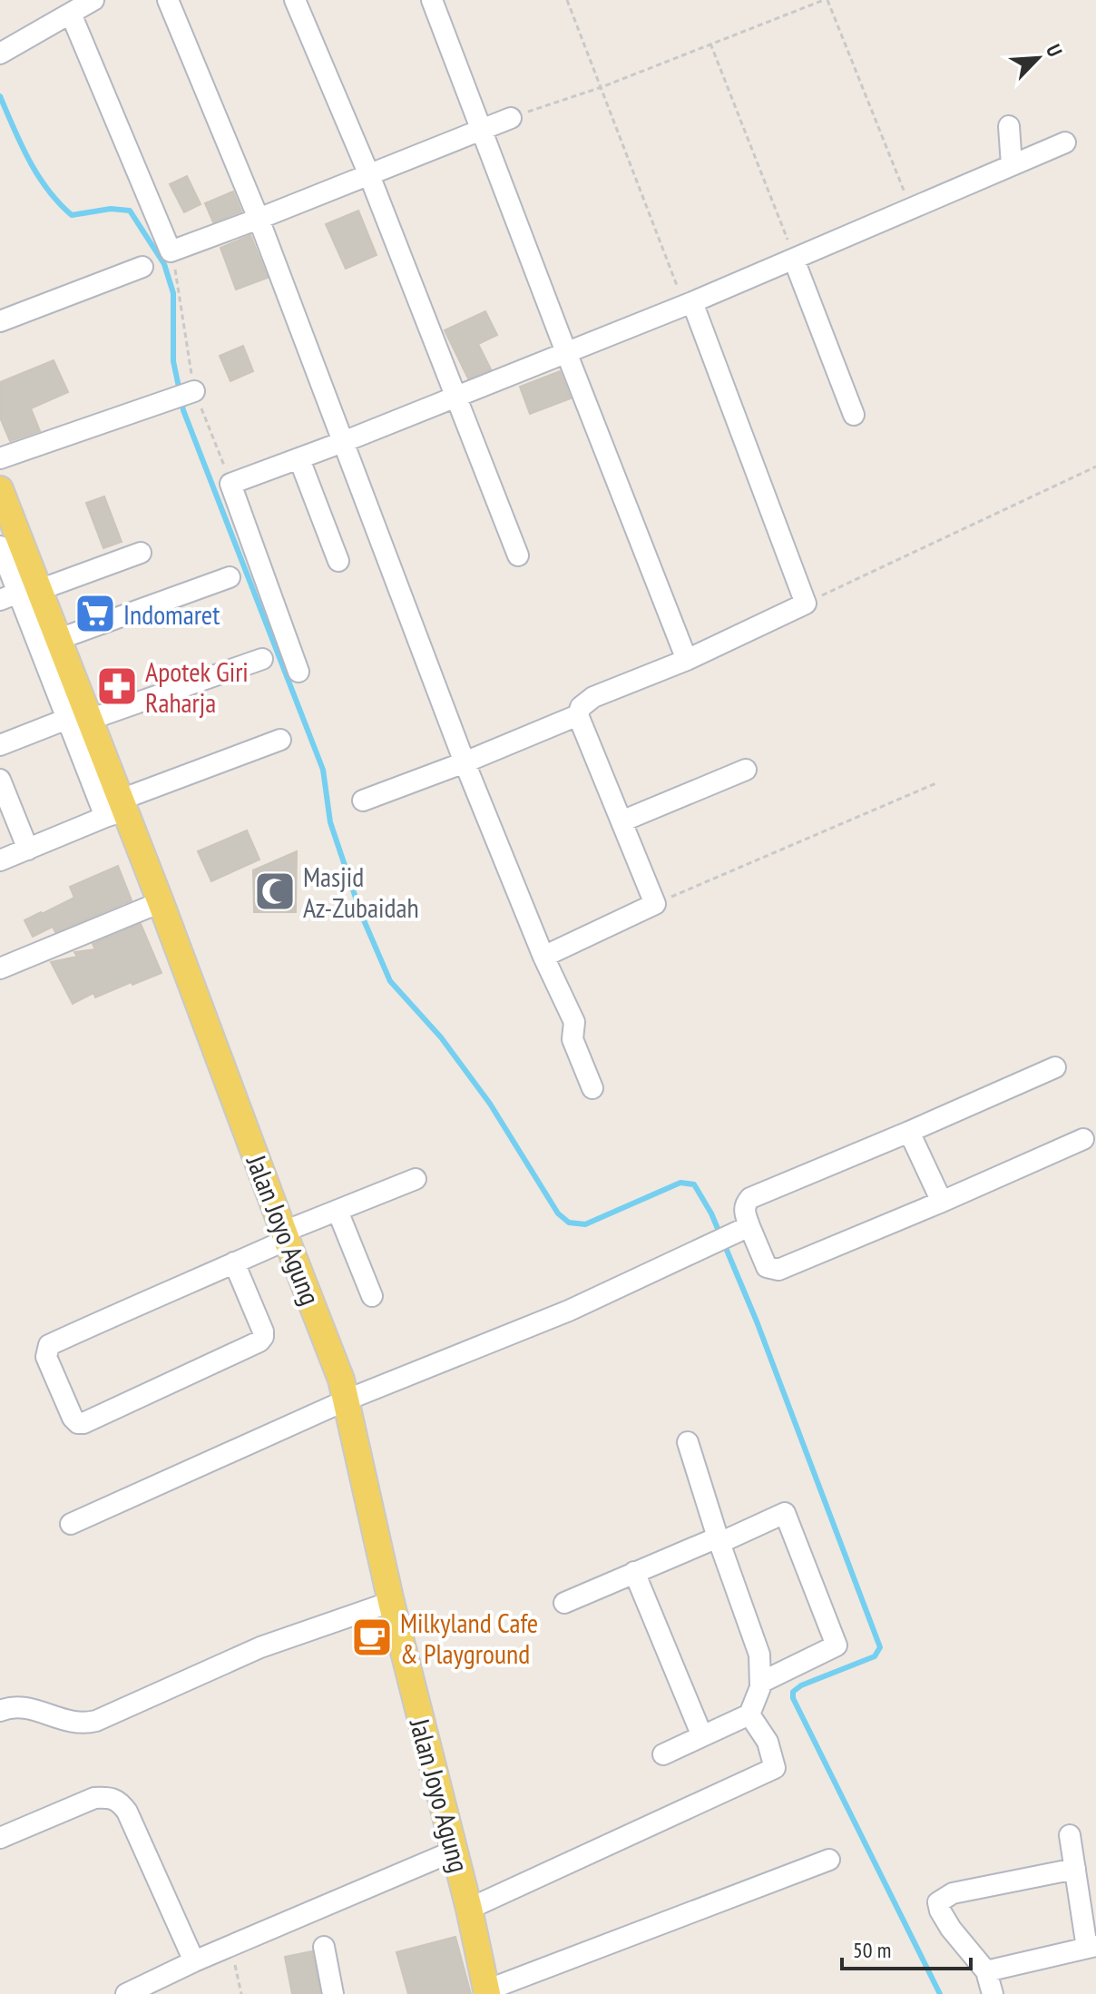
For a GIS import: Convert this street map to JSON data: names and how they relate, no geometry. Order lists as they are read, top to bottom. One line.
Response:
{"streets":{"main road":["Jalan Joyo Agung"]},"places":{"supermarket":["Indomaret"],"pharmacy":["Apotek Giri Raharja"],"mosque":["Masjid Az-Zubaidah"],"cafe":["Milkyland Cafe & Playground"]},"scale_bar":"50 m","north":"top right"}
